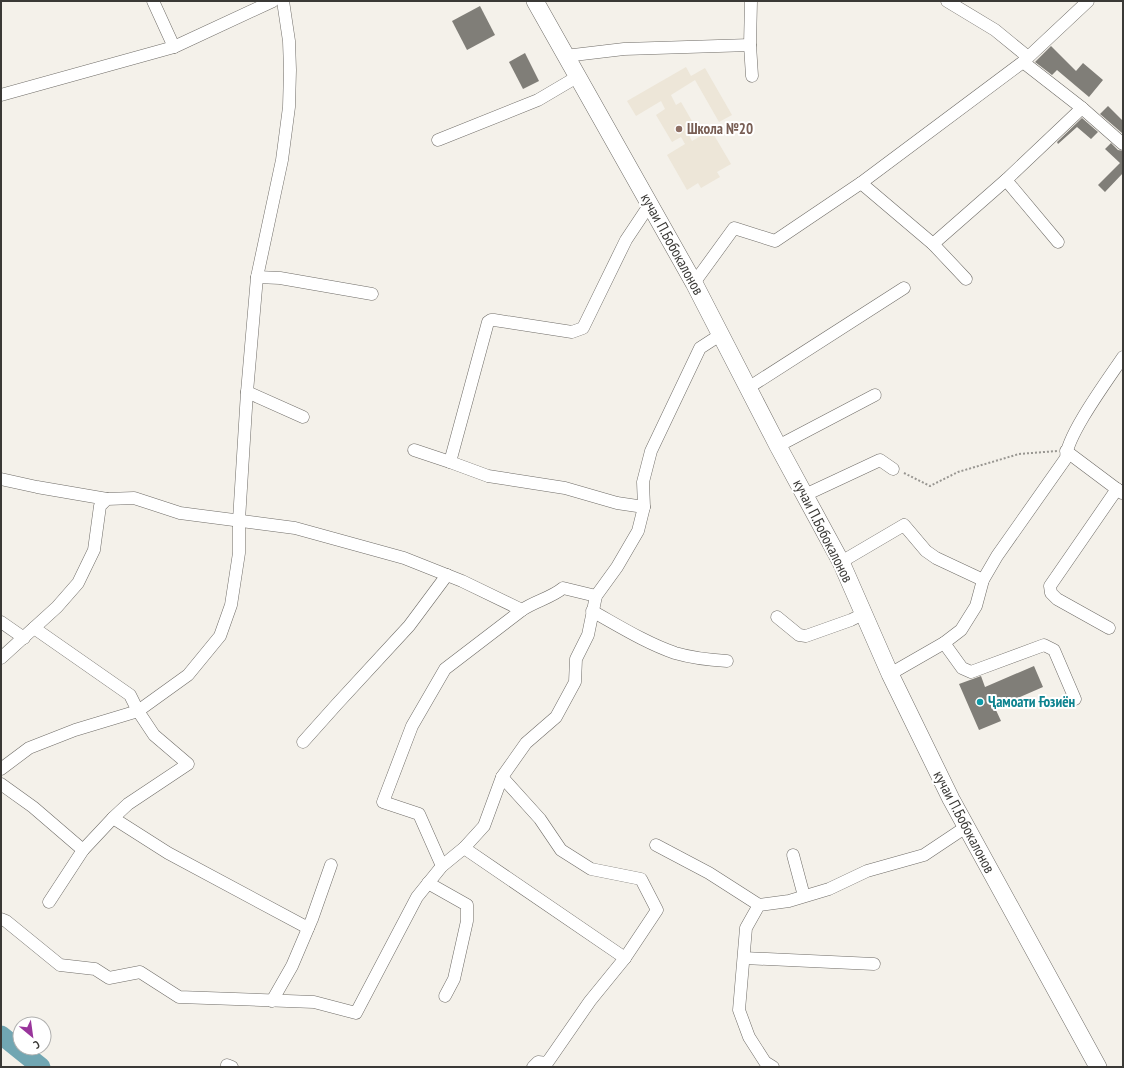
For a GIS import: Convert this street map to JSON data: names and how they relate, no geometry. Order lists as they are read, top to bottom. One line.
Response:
{"streets":{"main road":["кучаи П.Бобокалонов"]},"places":["Школа №20","Ҷамоати Ғозиён"],"north":"bottom right"}
